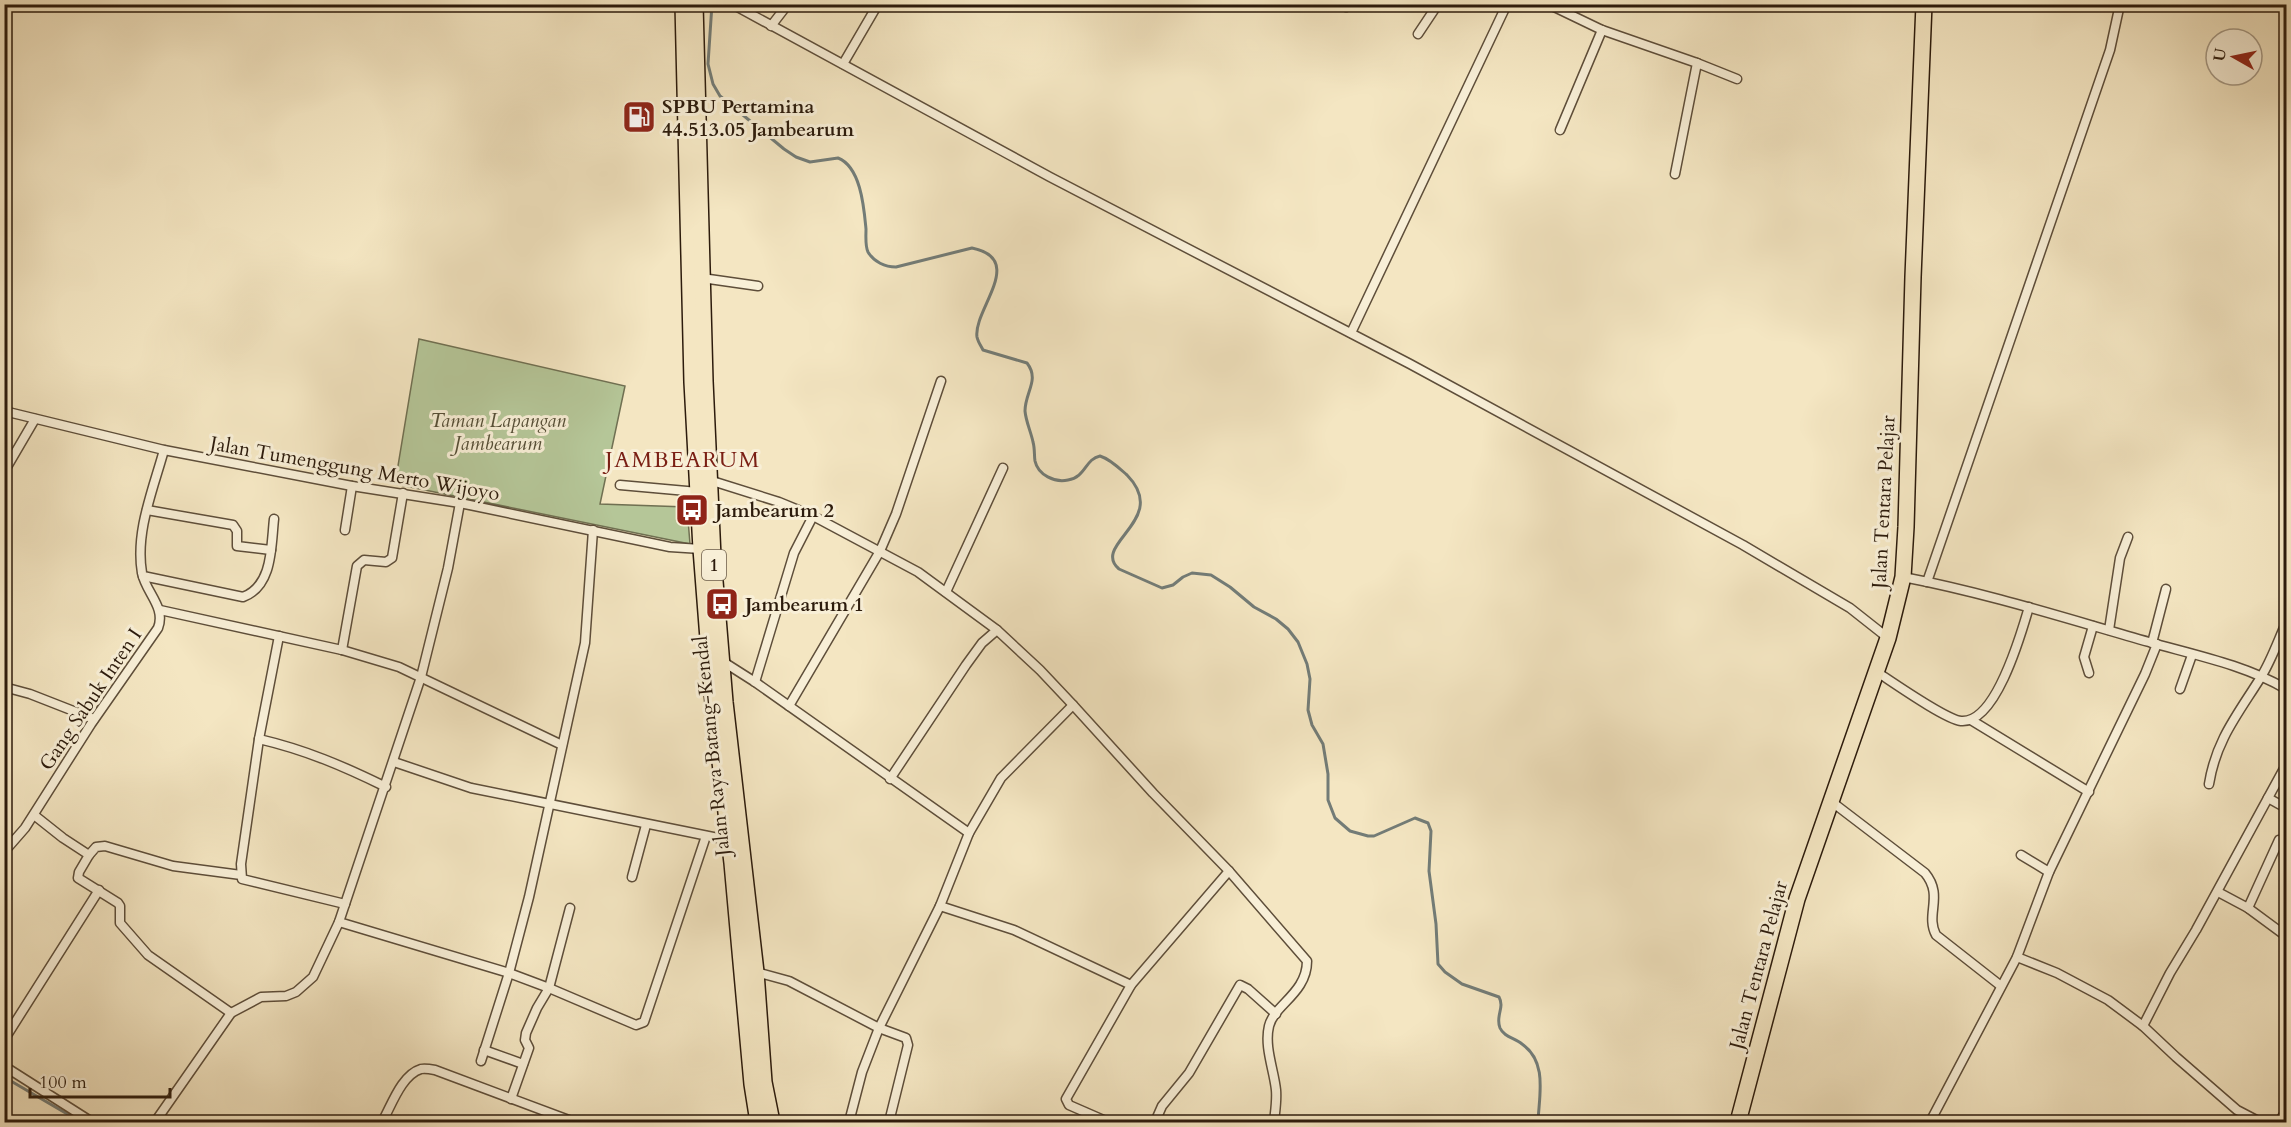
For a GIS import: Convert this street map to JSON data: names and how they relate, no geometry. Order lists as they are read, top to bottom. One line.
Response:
{"streets":{"highway":["Jalan Tentara Pelajar","1","Jalan Raya Batang-Kendal"],"street":["Jalan Tumenggung Merto Wijoyo","Gang Sabuk Inten I"]},"crossings":[["Jalan Tumenggung Merto Wijoyo","Jalan Raya Batang-Kendal"]],"districts":["JAMBEARUM"],"parks":["Taman Lapangan Jambearum"],"places":{"fuel station":["SPBU Pertamina 44.513.05 Jambearum"],"bus stop":["Jambearum 2","Jambearum 1"]},"scale_bar":"100 m","north":"left"}
